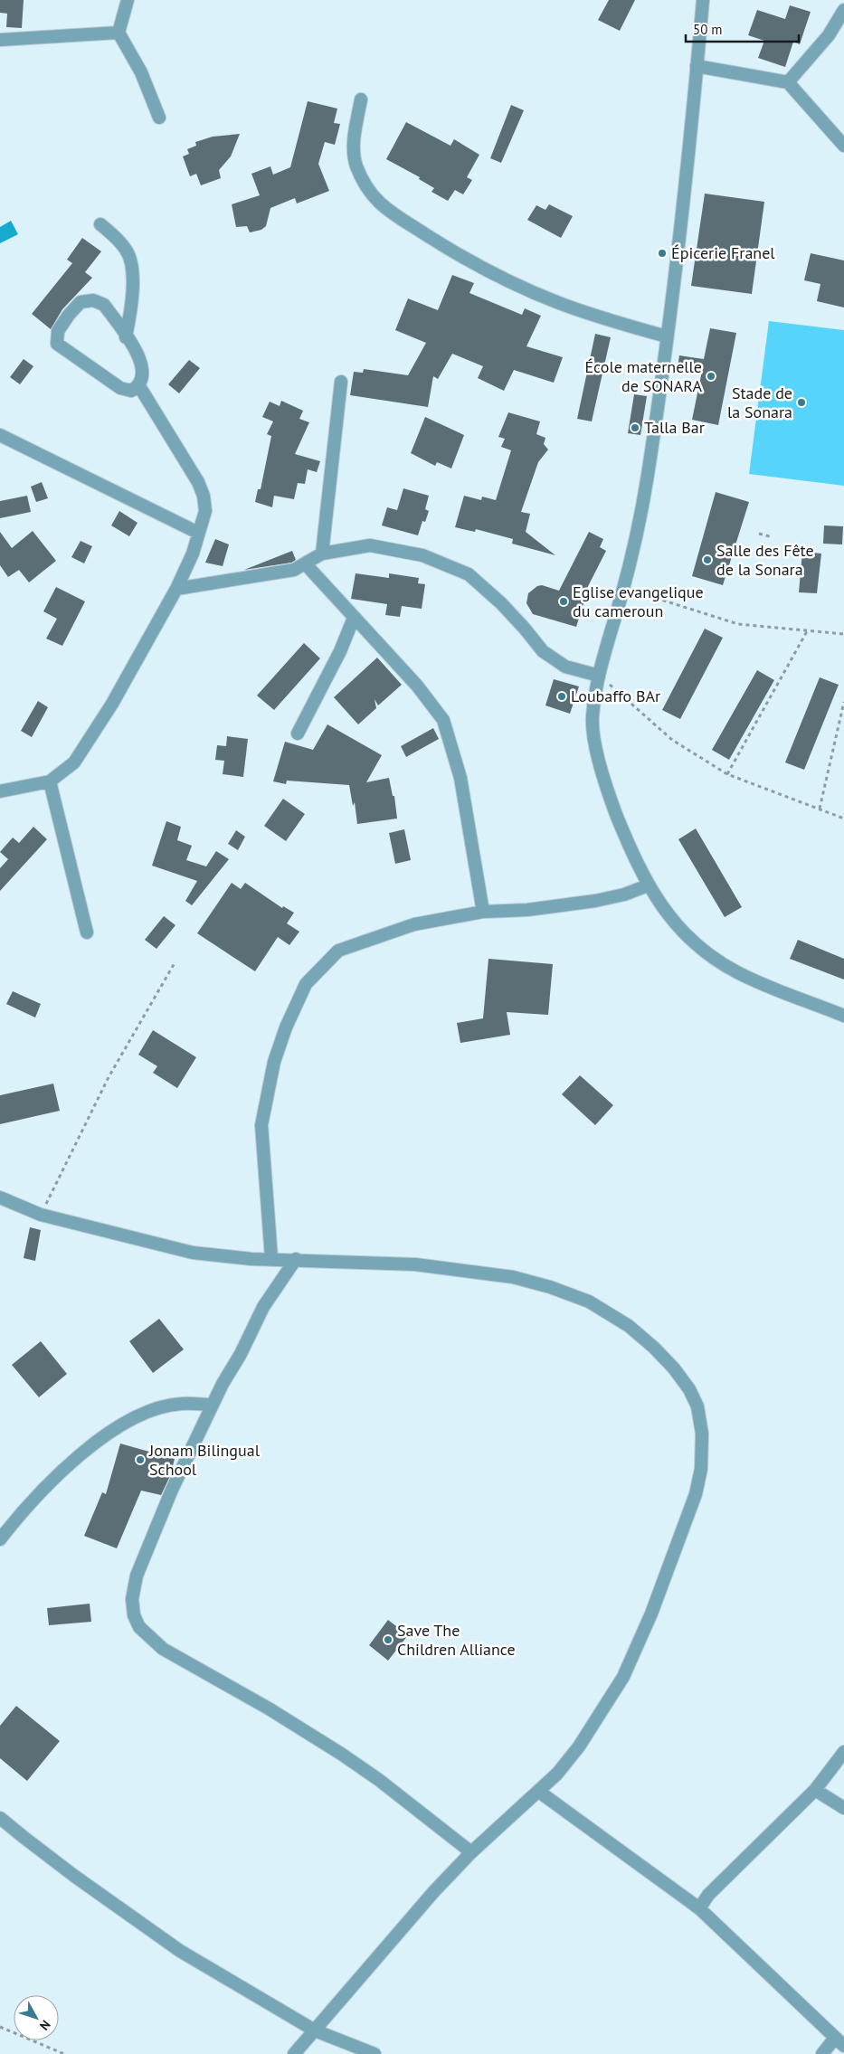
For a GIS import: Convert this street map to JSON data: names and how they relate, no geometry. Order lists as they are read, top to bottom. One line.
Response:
{"places":["Épicerie Franel","École maternelle de SONARA","Stade de la Sonara","Talla Bar","Salle des Fête de la Sonara","Eglise evangelique du cameroun","Loubaffo BAr","Jonam Bilingual School","Save The Children Alliance"],"scale_bar":"50 m","north":"bottom right"}
